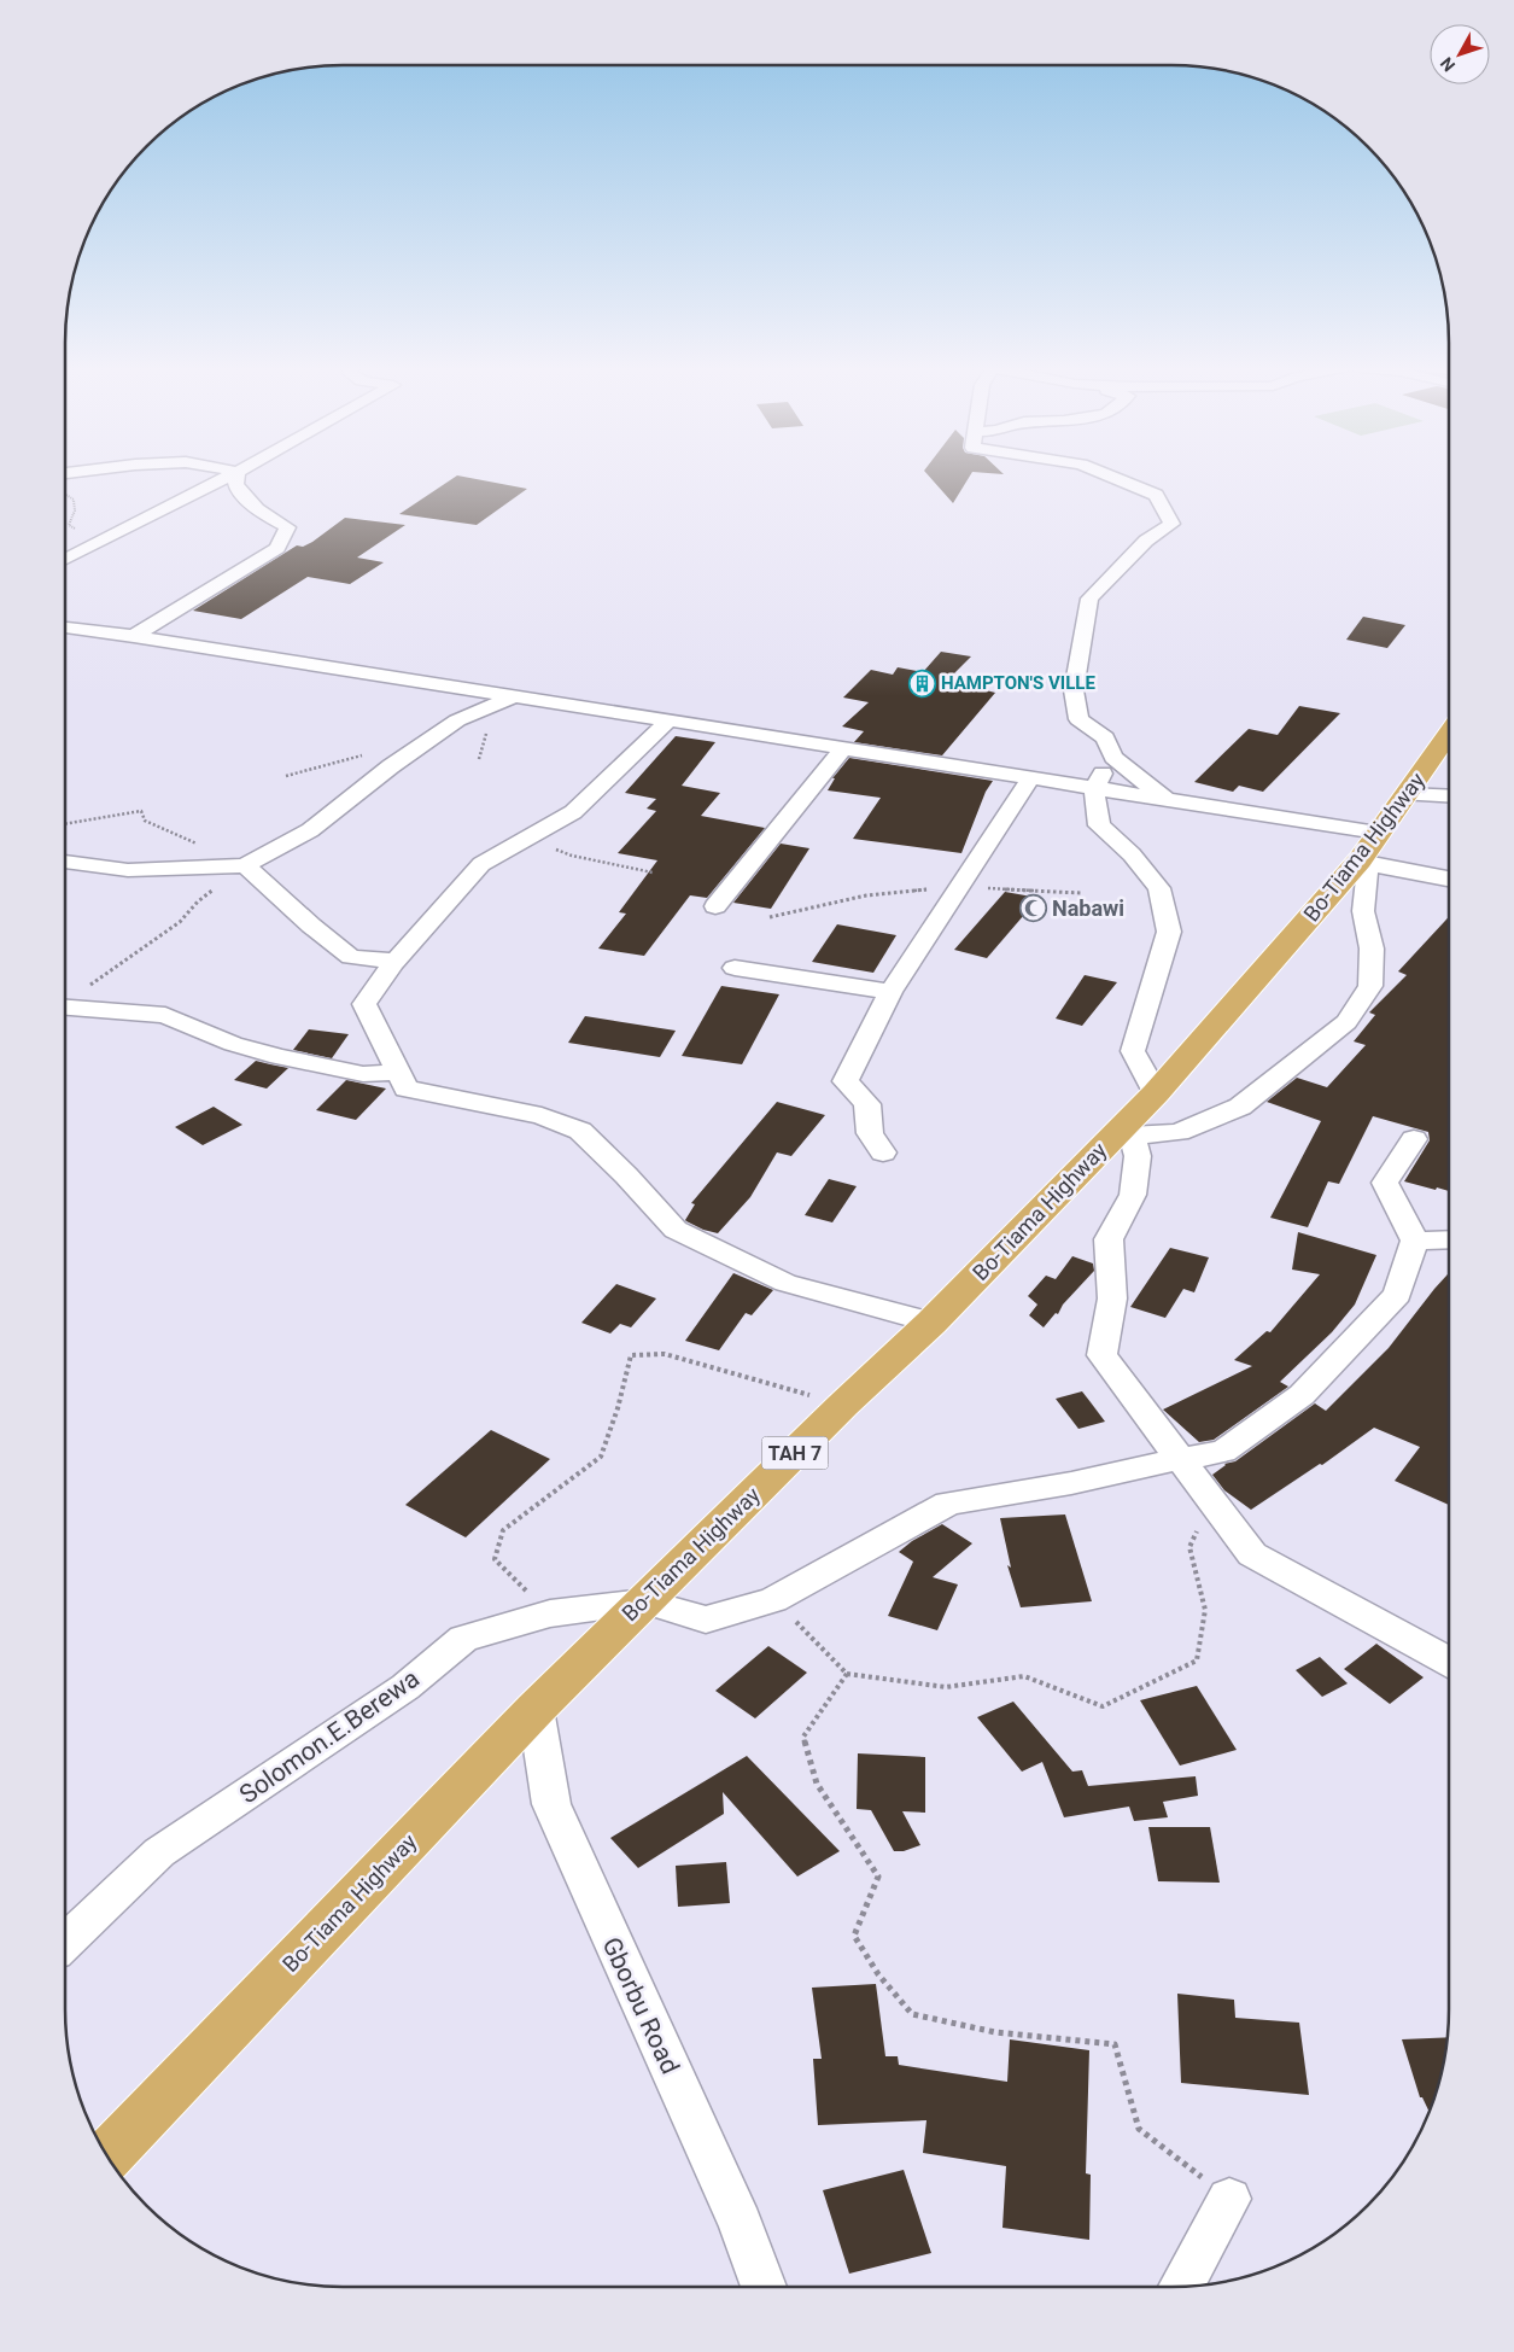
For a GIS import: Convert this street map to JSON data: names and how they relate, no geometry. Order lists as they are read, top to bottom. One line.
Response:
{"streets":{"highway":["Bo-Tiama Highway","TAH 7"],"street":["Solomon.E.Berewa","Gborbu Road"]},"crossings":[["Bo-Tiama Highway","Solomon.E.Berewa"],["Bo-Tiama Highway","Gborbu Road"]],"places":{"building":["HAMPTON'S VILLE"],"mosque":["Nabawi"]},"north":"bottom left"}
